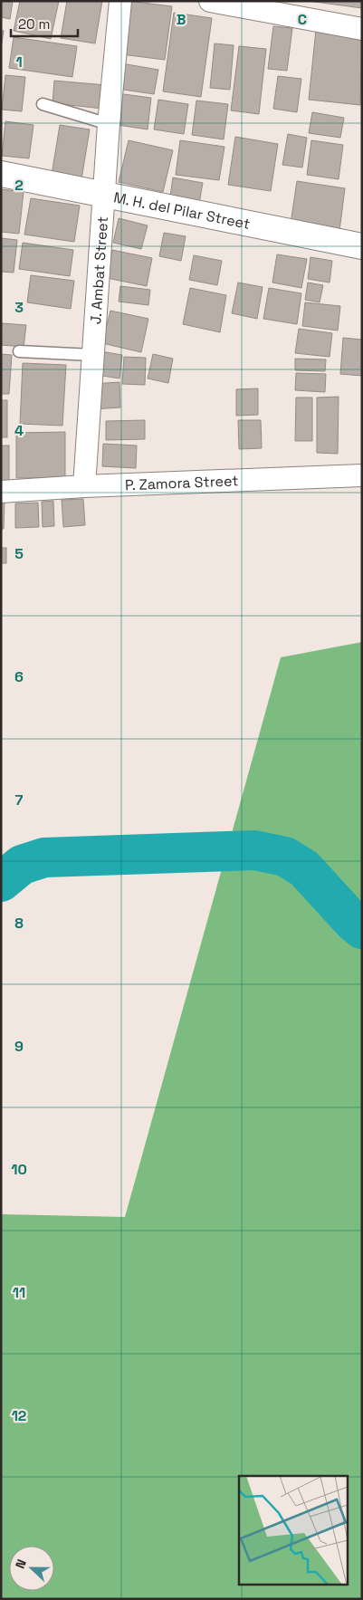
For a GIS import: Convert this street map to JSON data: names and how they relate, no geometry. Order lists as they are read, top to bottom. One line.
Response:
{"streets":{"street":["M. H. del Pilar Street","J. Ambat Street","P. Zamora Street"]},"crossings":[["M. H. del Pilar Street","J. Ambat Street"],["J. Ambat Street","P. Zamora Street"]],"scale_bar":"20 m","north":"left","grid":{"columns":["B","C"],"rows":["1","2","3","4","5","6","7","8","9","10","11","12"]}}
